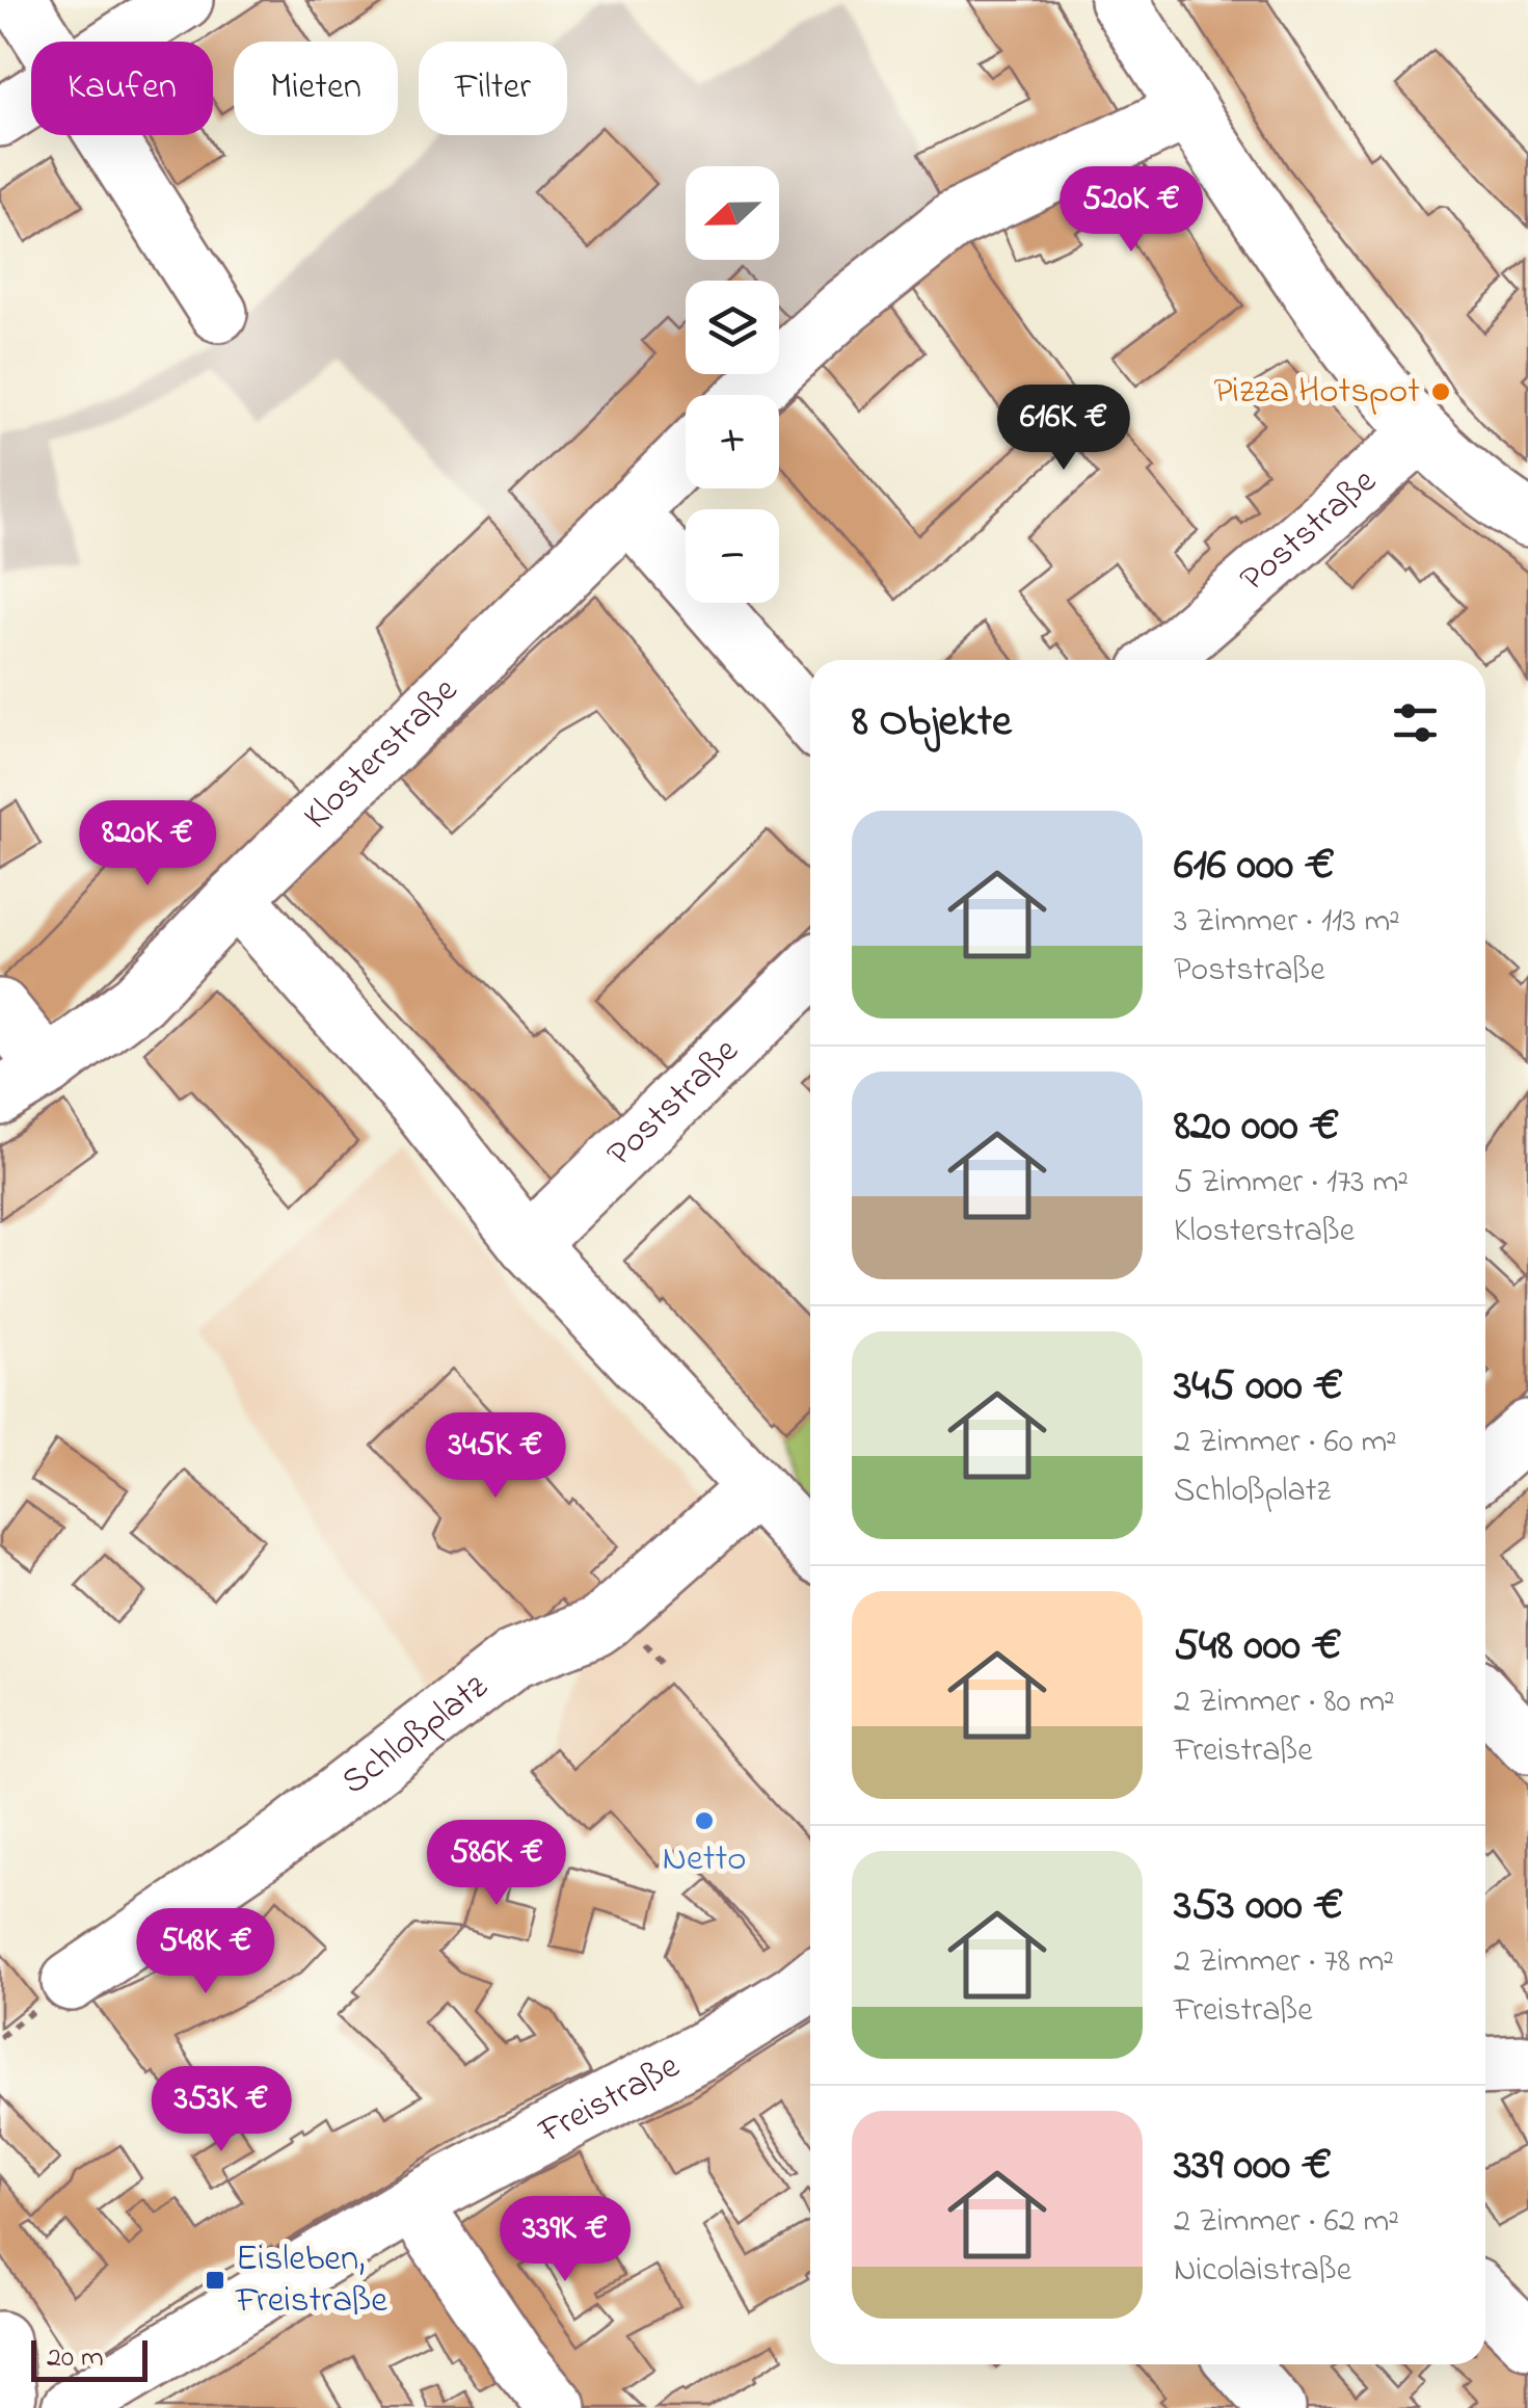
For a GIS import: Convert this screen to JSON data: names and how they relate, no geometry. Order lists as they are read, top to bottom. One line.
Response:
{"streets":{"street":["Poststraße","Klosterstraße","Schloßplatz","Freistraße"]},"places":{"other":["Pizza Hotspot","Netto"],"transit":["Eisleben, Freistraße"]},"scale_bar":"20 m","north":"left","page":{"chip":["Kaufen","Mieten","Filter"],"map_buttons":["+","−"],"price":["520K €","616K €","820K €","345K €","586K €","548K €","353K €","339K €"],"heading":"8 Objekte","list":[{"name":"616 000 €","note":"3 Zimmer · 113 m² · Poststraße"},{"name":"820 000 €","note":"5 Zimmer · 173 m² · Klosterstraße"},{"name":"345 000 €","note":"2 Zimmer · 60 m² · Schloßplatz"},{"name":"548 000 €","note":"2 Zimmer · 80 m² · Freistraße"},{"name":"353 000 €","note":"2 Zimmer · 78 m² · Freistraße"},{"name":"339 000 €","note":"2 Zimmer · 62 m² · Nicolaistraße"}],"scale":"20 m"}}
